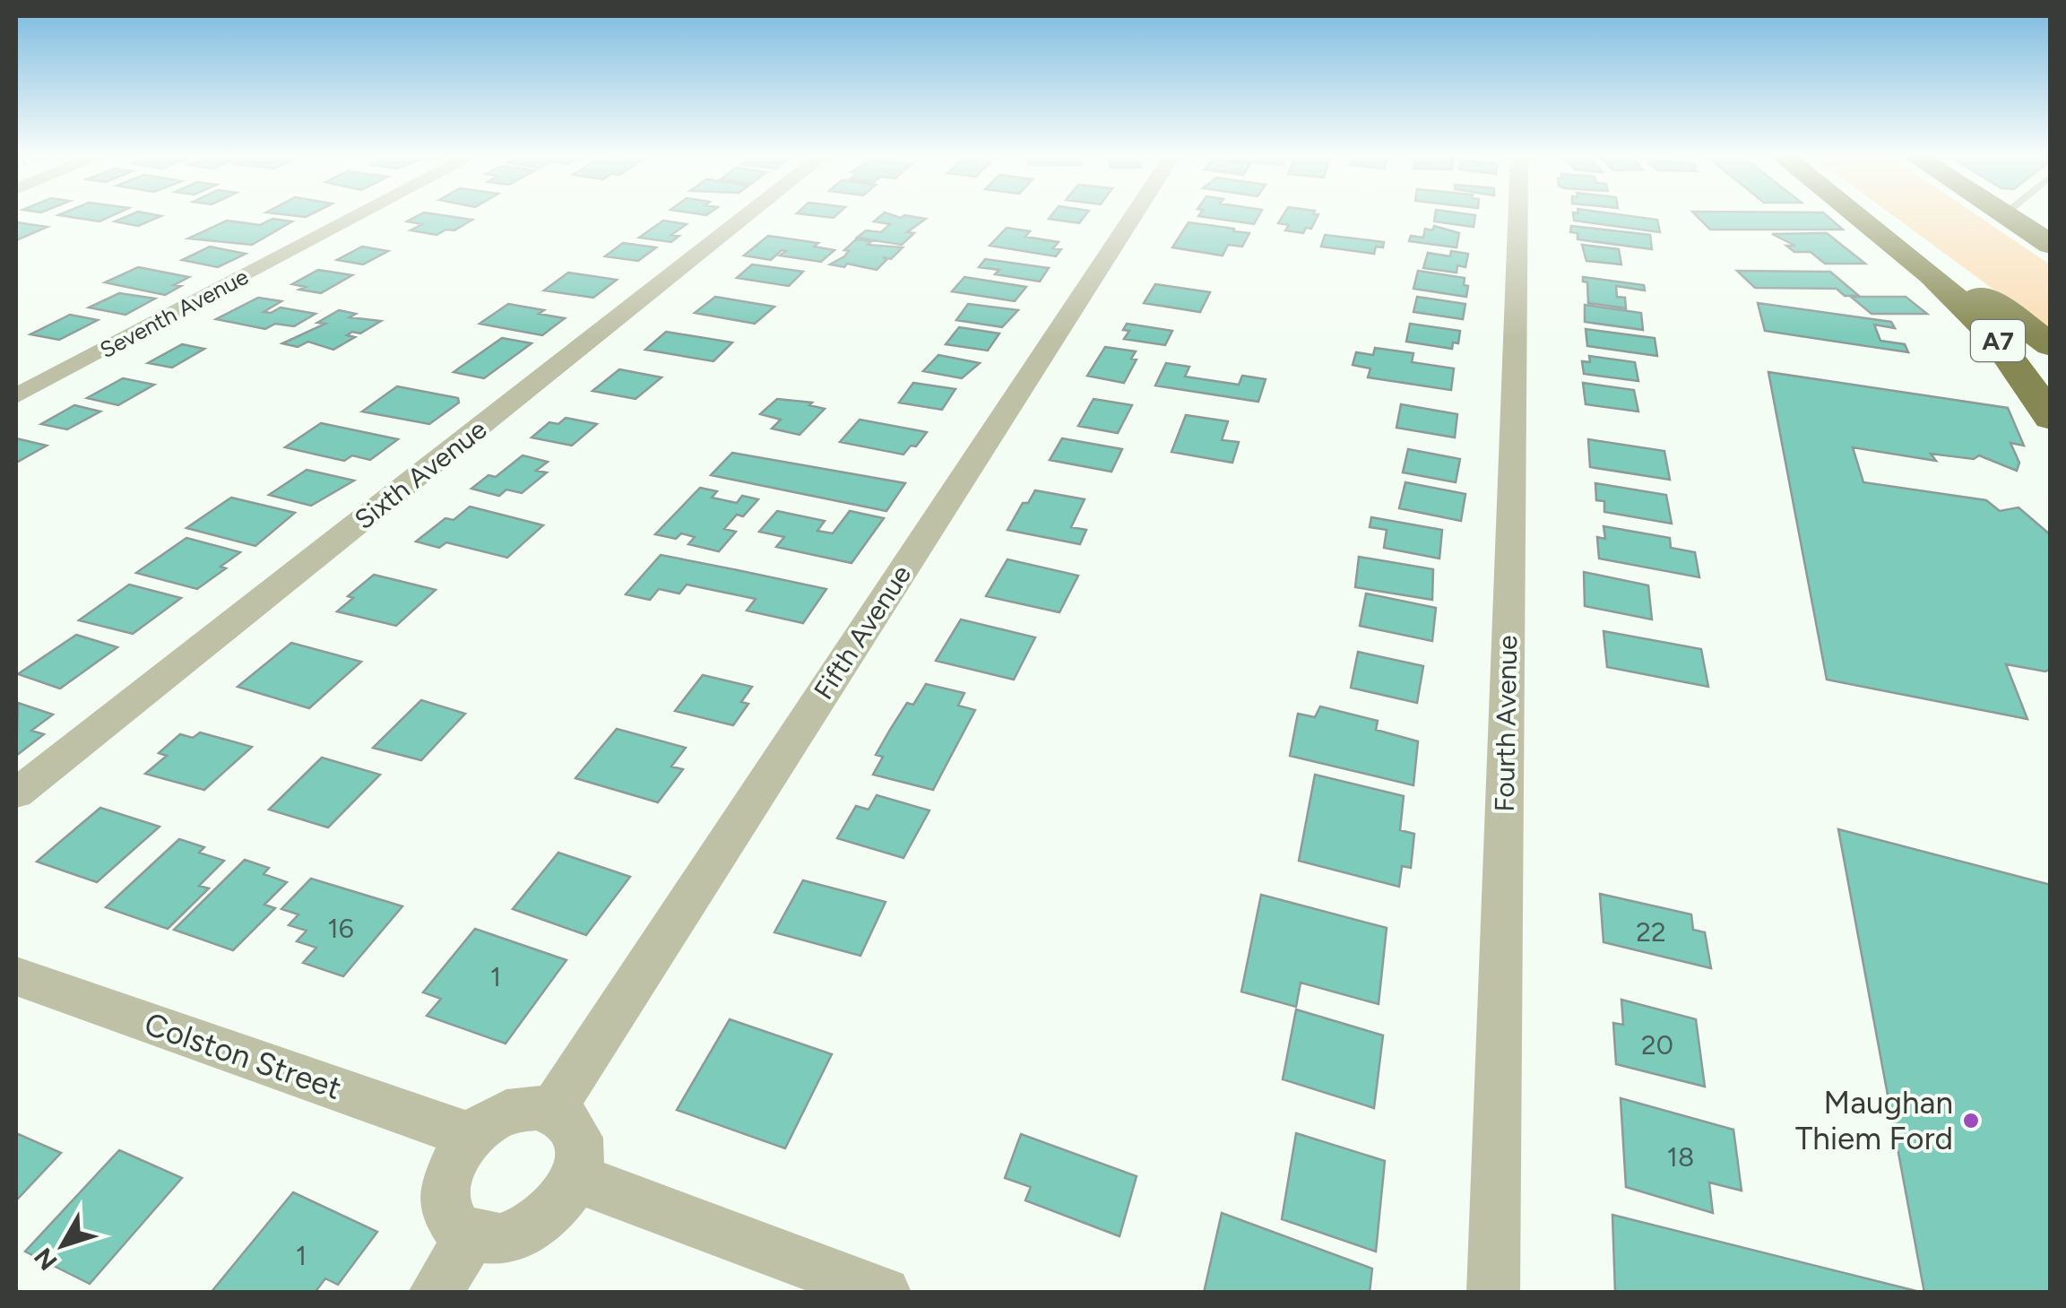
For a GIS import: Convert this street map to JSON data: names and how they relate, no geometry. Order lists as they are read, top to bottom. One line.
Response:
{"streets":{"highway":["A7"],"street":["Seventh Avenue","Sixth Avenue","Fifth Avenue","Fourth Avenue","Colston Street"]},"crossings":[["Fifth Avenue","Colston Street"]],"places":["Maughan Thiem Ford"],"house_numbers":["16","22","1","20","18","1"],"north":"bottom left"}
